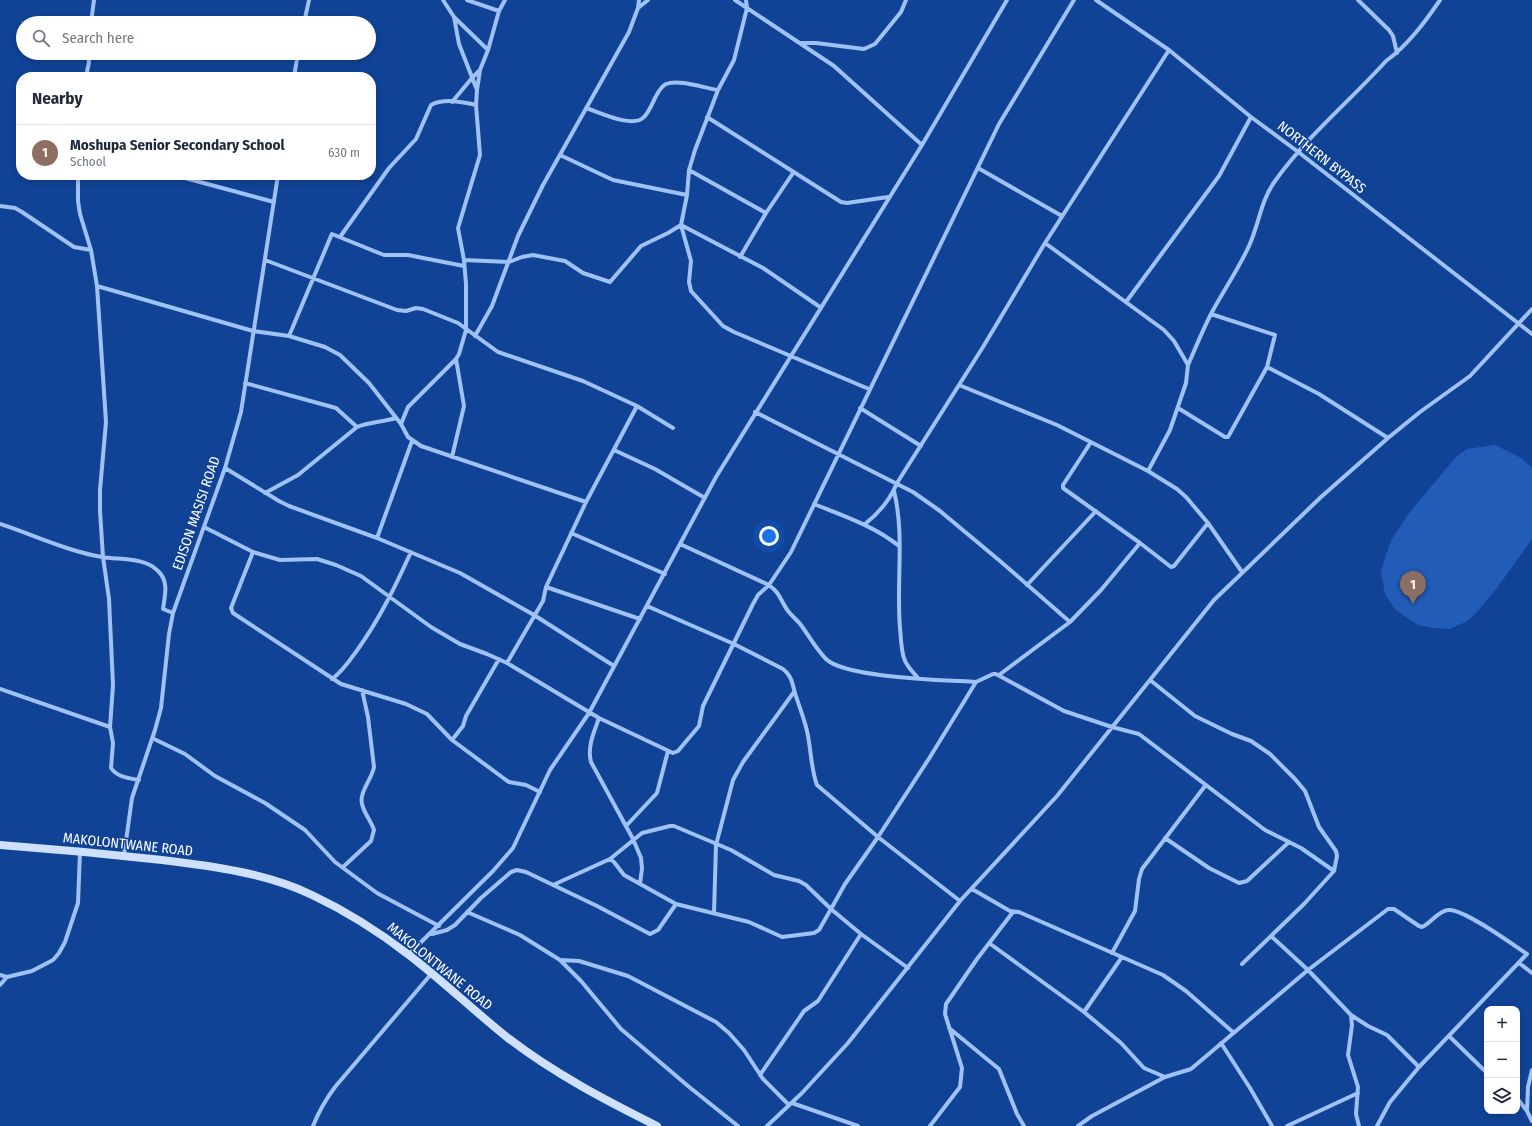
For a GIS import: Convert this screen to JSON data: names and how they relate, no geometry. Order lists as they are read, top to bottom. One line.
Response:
{"streets":{"main road":["MAKOLONTWANE ROAD"],"street":["NORTHERN BYPASS","EDISON MASISI ROAD"]},"crossings":[["EDISON MASISI ROAD","MAKOLONTWANE ROAD"]],"page":{"search":"Search here","heading":"Nearby","list":[{"mark":"1","name":"Moshupa Senior Secondary School","note":"School","value":"630 m"}],"pins":"1","map_buttons":["+","−"]}}
